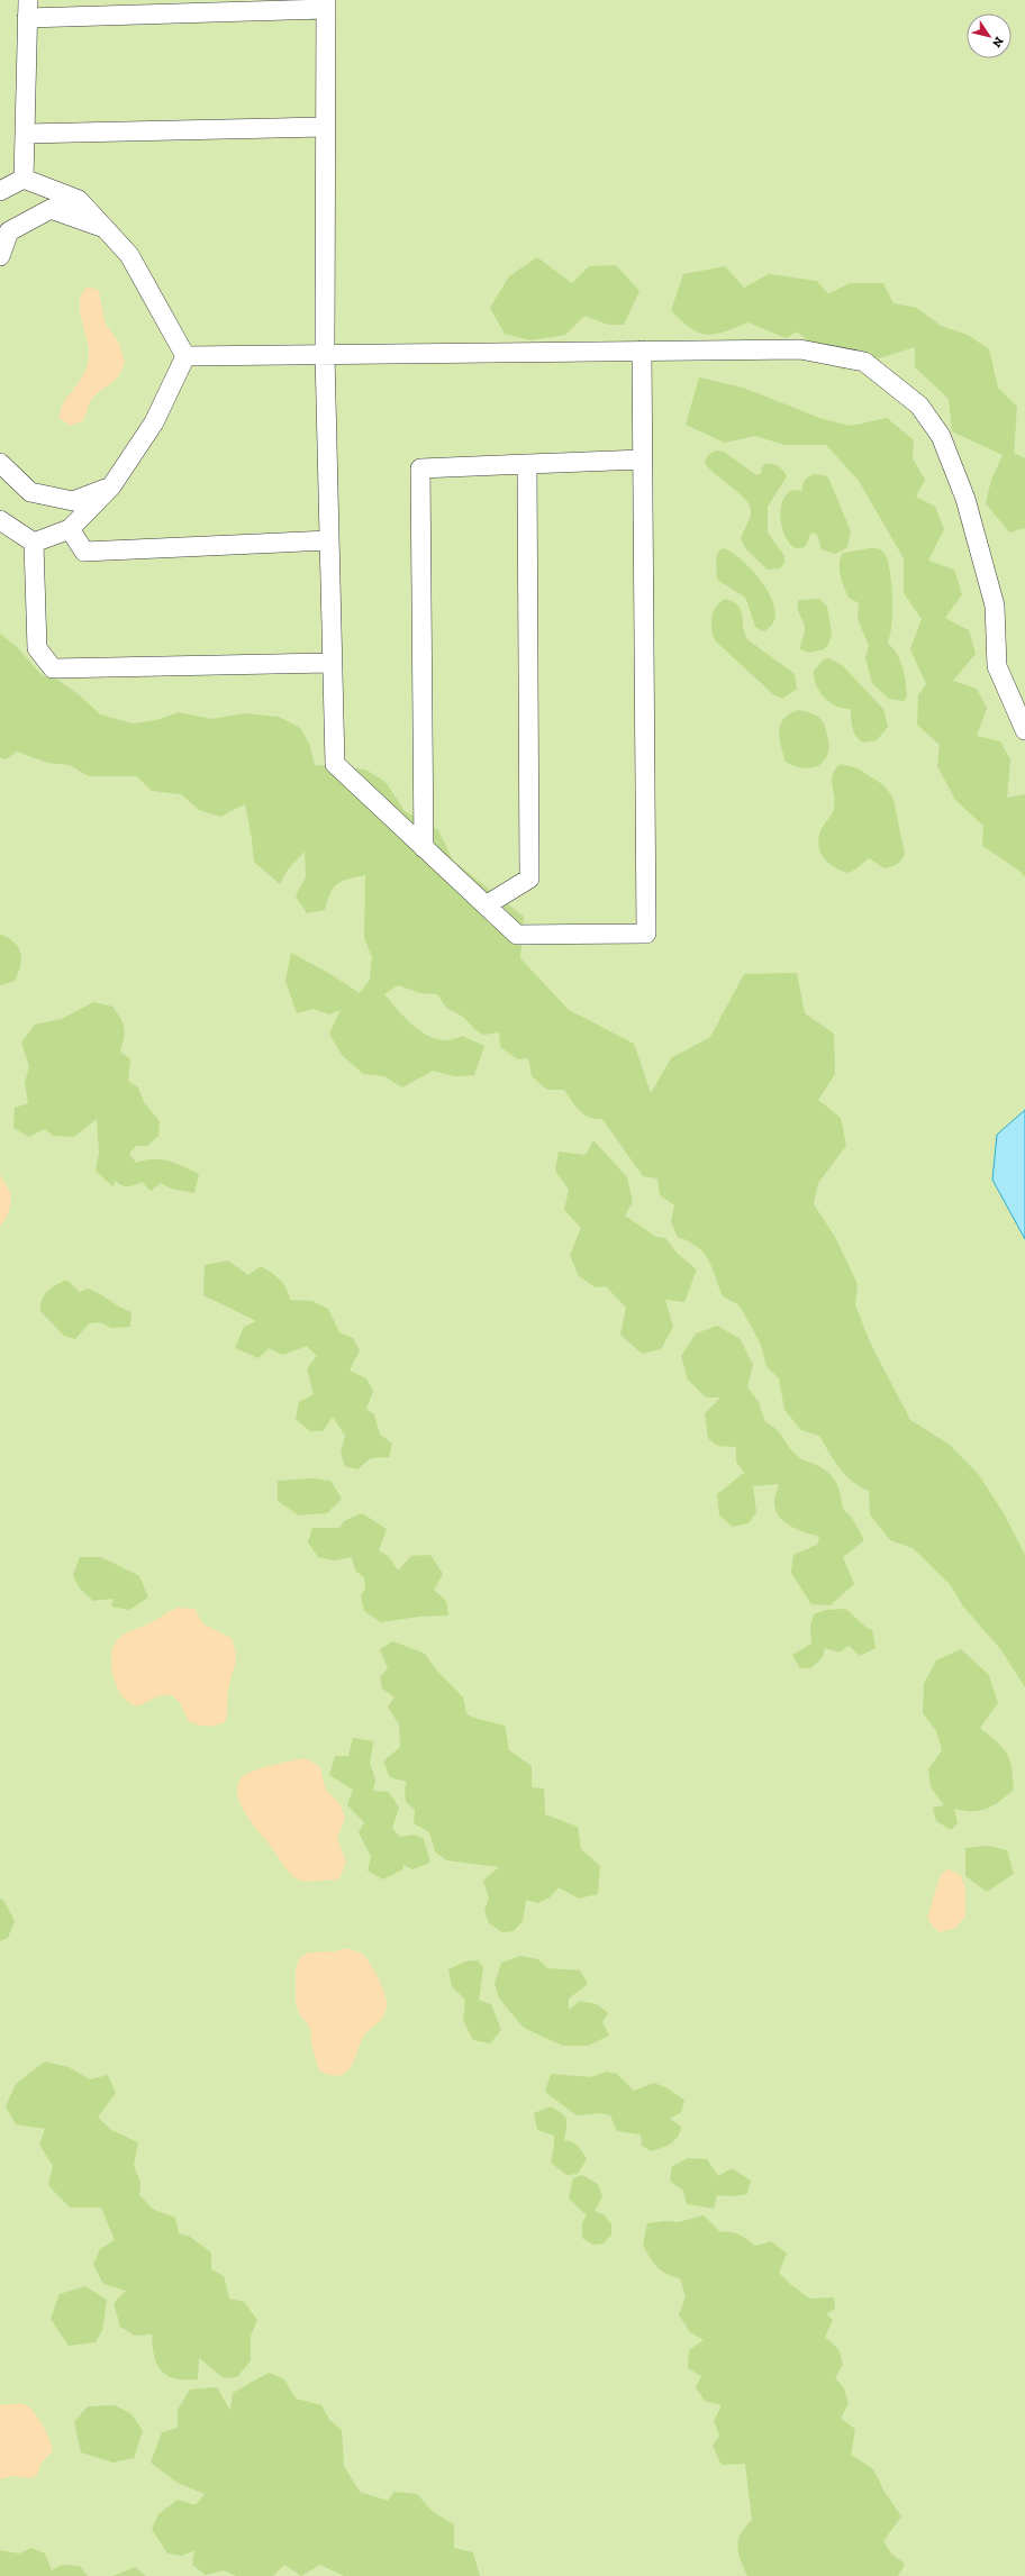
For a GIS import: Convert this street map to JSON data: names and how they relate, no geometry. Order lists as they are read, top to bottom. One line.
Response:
{"north":"bottom right"}
